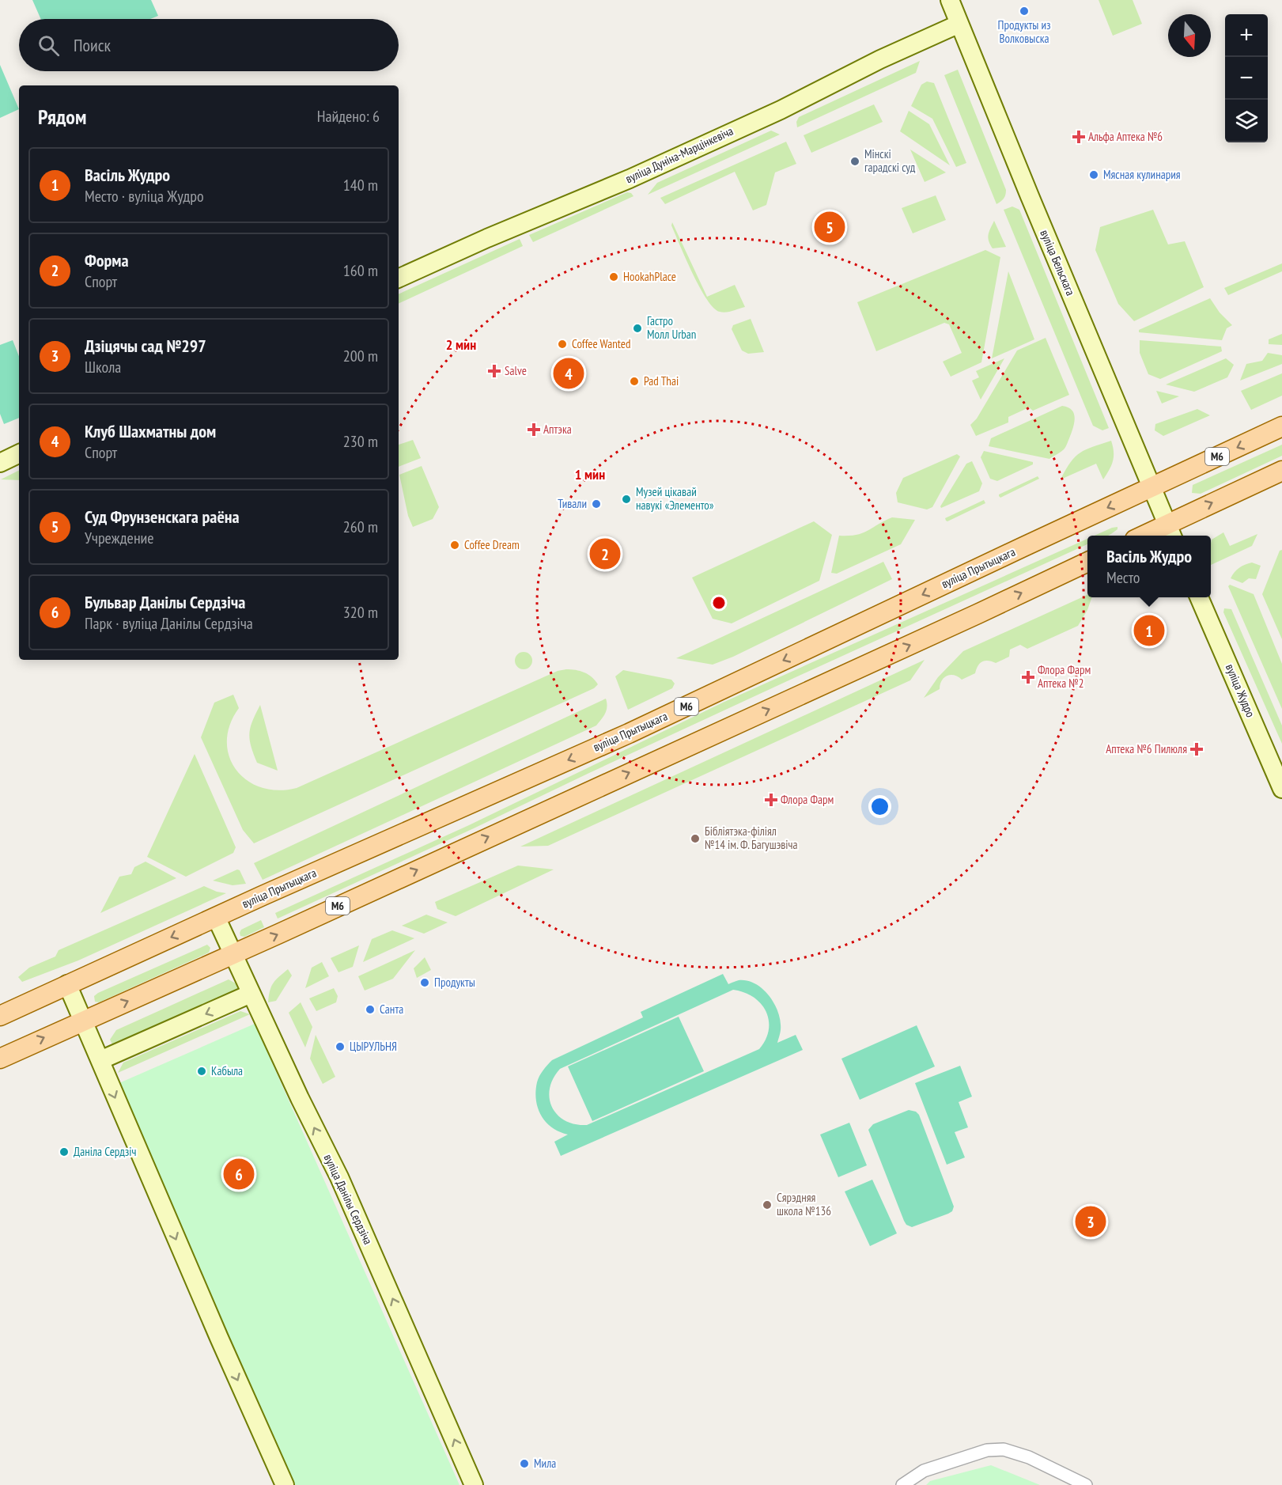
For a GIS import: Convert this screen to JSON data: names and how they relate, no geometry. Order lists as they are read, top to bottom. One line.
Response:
{"streets":{"main road":["М6","вуліца Прытыцкага"],"street":["вуліца Дуніна-Марцінкевіча","вуліца Бельскага","вуліца Жудро","вуліца Данілы Сердзіча"]},"crossings":[["вуліца Дуніна-Марцінкевіча","вуліца Бельскага"],["вуліца Бельскага","вуліца Прытыцкага"],["М6","вуліца Данілы Сердзіча"],["вуліца Прытыцкага","вуліца Данілы Сердзіча"]],"one_way":["вуліца Данілы Сердзіча"],"places":{"other":["Продукты из Волковыска","Мінскі гарадскі суд","Мясная кулинария","HookahPlace","Гастро Молл Urban","Coffee Wanted","Pad Thai","Музей цікавай навукі «Элементо»","Тивали","Coffee Dream","Бібліятэка-філіял №14 ім. Ф. Багушэвіча","Продукты","Санта","ЦЫРУЛЬНЯ","Кабыла","Даніла Сердзіч","Сярэдняя школа №136","Мила"],"health":["Альфа Аптека №6","Salve","Аптэка","Флора Фарм Аптека №2","Аптека №6 Пилюля","Флора Фарм"]},"north":"bottom","page":{"map_buttons":["+","−"],"search":"Поиск","heading":["Рядом","Найдено: 6"],"list":[{"mark":"1","name":"Васіль Жудро","note":"Место · вуліца Жудро","value":"140 m"},{"mark":"2","name":"Форма","note":"Спорт","value":"160 m"},{"mark":"3","name":"Дзіцячы сад №297","note":"Школа","value":"200 m"},{"mark":"4","name":"Клуб Шахматны дом","note":"Спорт","value":"230 m"},{"mark":"5","name":"Суд Фрунзенскага раёна","note":"Учреждение","value":"260 m"},{"mark":"6","name":"Бульвар Данілы Сердзіча","note":"Парк · вуліца Данілы Сердзіча","value":"320 m"}],"pins":["5","4","2","1","6","3"],"popup":["Васіль Жудро","Место"]},"rings":["2 мин","1 мин"]}
